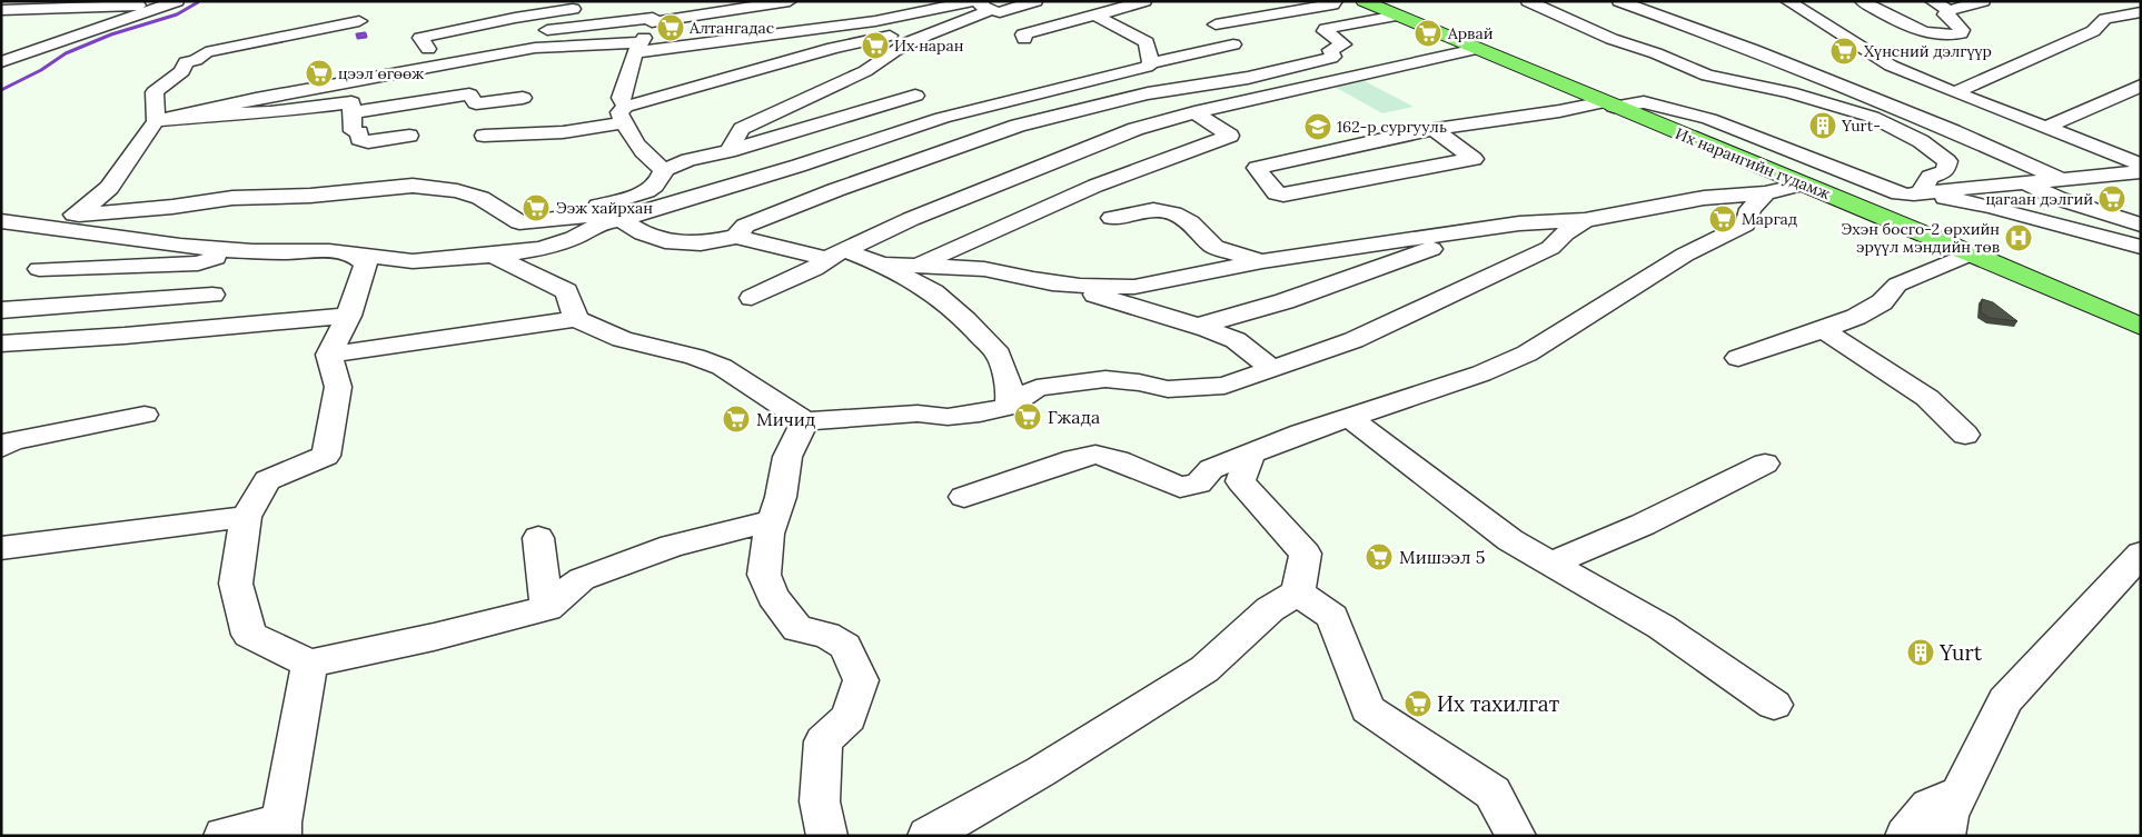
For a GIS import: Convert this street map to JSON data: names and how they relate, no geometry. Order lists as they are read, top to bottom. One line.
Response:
{"streets":{"main road":["Их нарангийн гудамж"]},"places":{"supermarket":["Алтангадас","Арвай","Их наран","Хүнсний дэлгүүр","цээл өгөөж","цагаан дэлгий","Ээж хайрхан","Маргад","Гжада","Мичид","Мишээл 5","Их тахилгат"],"building":["Yurt-","Yurt"],"school or university":["162-р сургууль"],"hospital":["Эхэн босго-2 өрхийн эрүүл мэндийн төв"]}}
